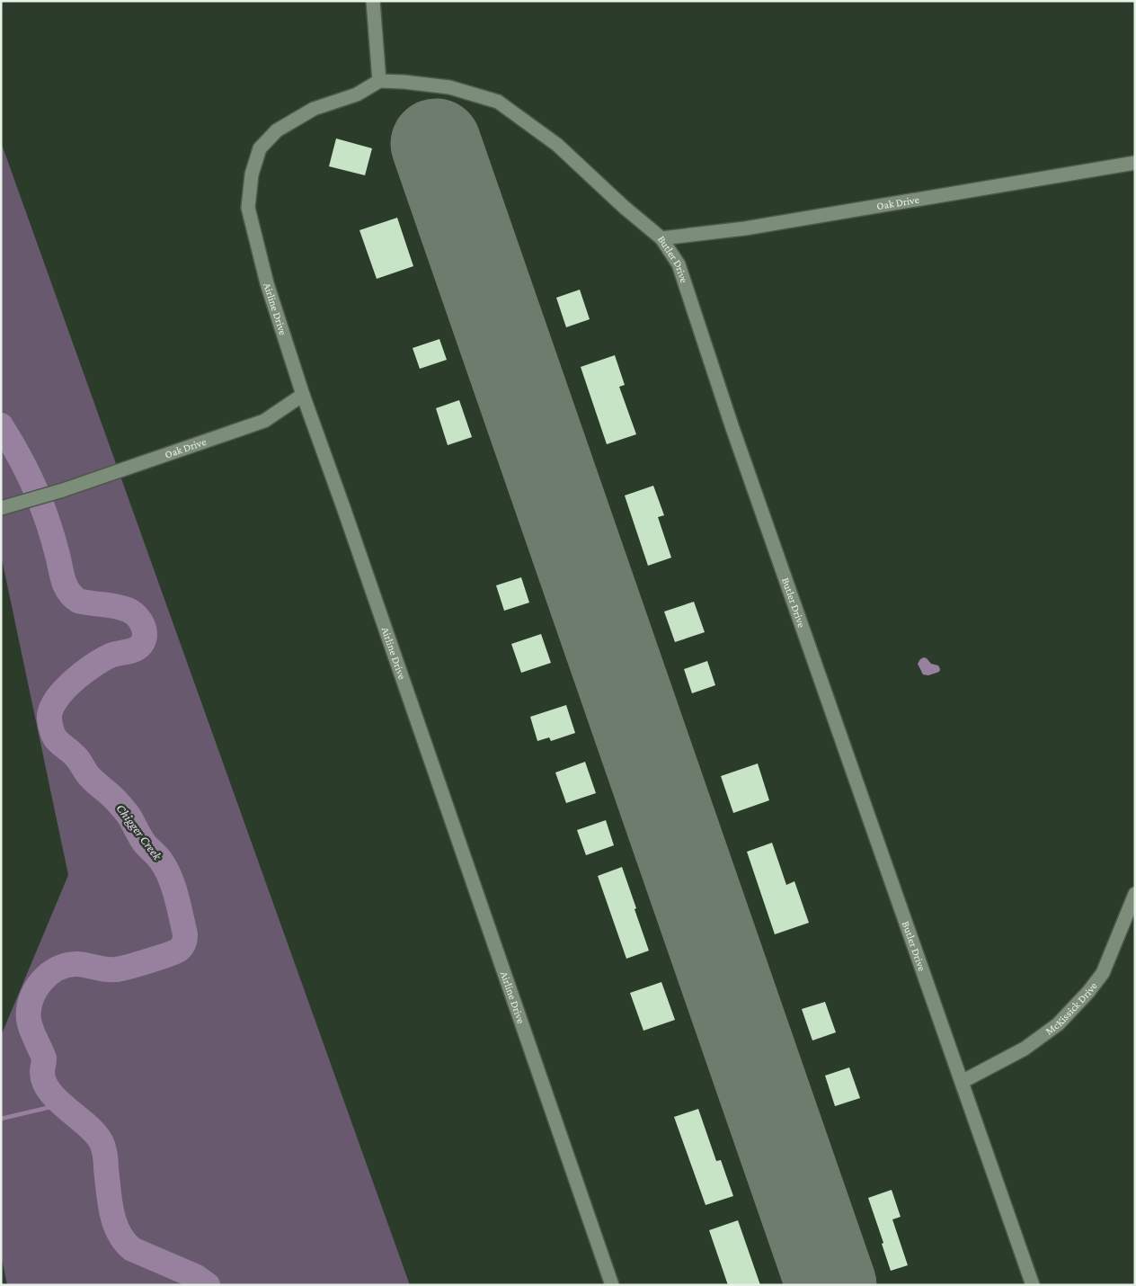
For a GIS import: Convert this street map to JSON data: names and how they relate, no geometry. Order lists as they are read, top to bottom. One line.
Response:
{"streets":{"street":["Oak Drive","Butler Drive","Airline Drive","McKissick Drive"]},"crossings":[["Oak Drive","Butler Drive"],["Oak Drive","Airline Drive"],["Butler Drive","Airline Drive"],["Butler Drive","McKissick Drive"]],"water":["Chigger Creek"]}
